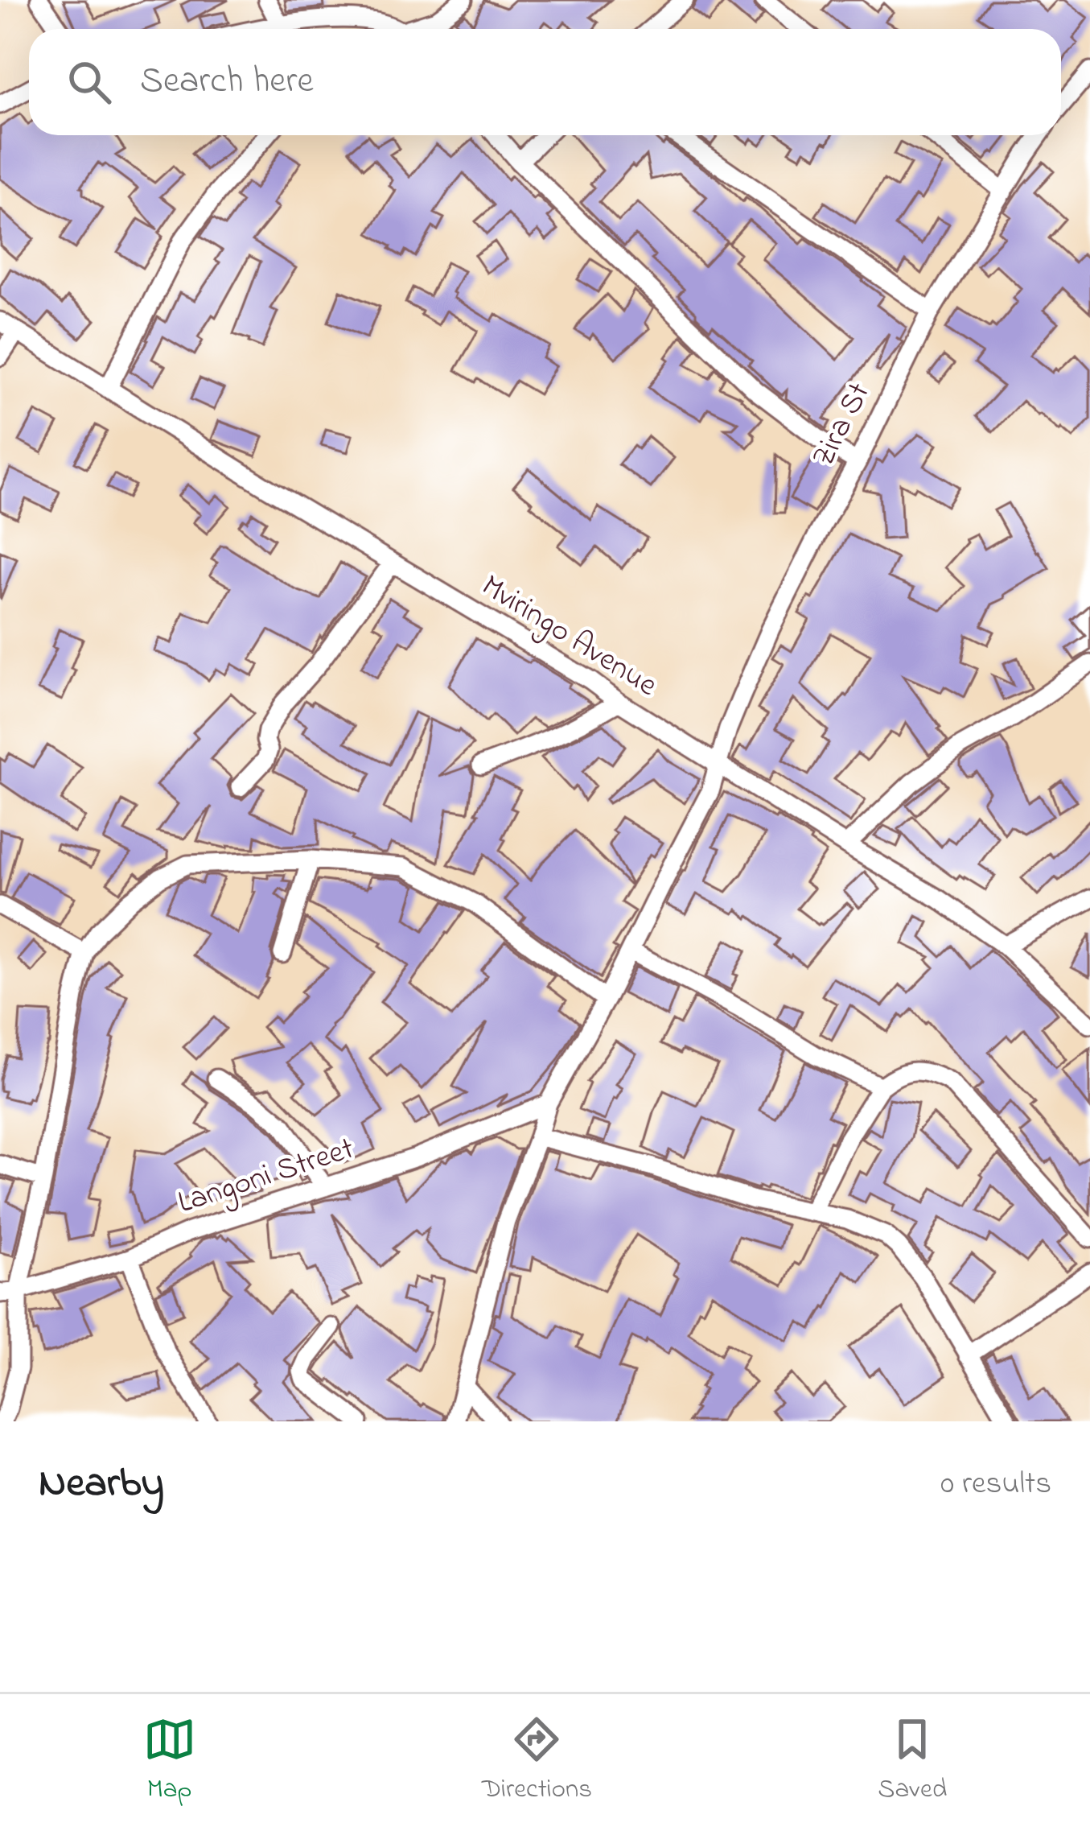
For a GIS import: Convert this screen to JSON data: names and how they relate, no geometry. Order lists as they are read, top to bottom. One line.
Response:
{"streets":{"street":["Zira St","Mviringo Avenue","Langoni Street"]},"crossings":[["Zira St","Mviringo Avenue"],["Zira St","Langoni Street"]],"page":{"search":"Search here","heading":["Nearby","0 results"],"nav":["Map","Directions","Saved"]}}
